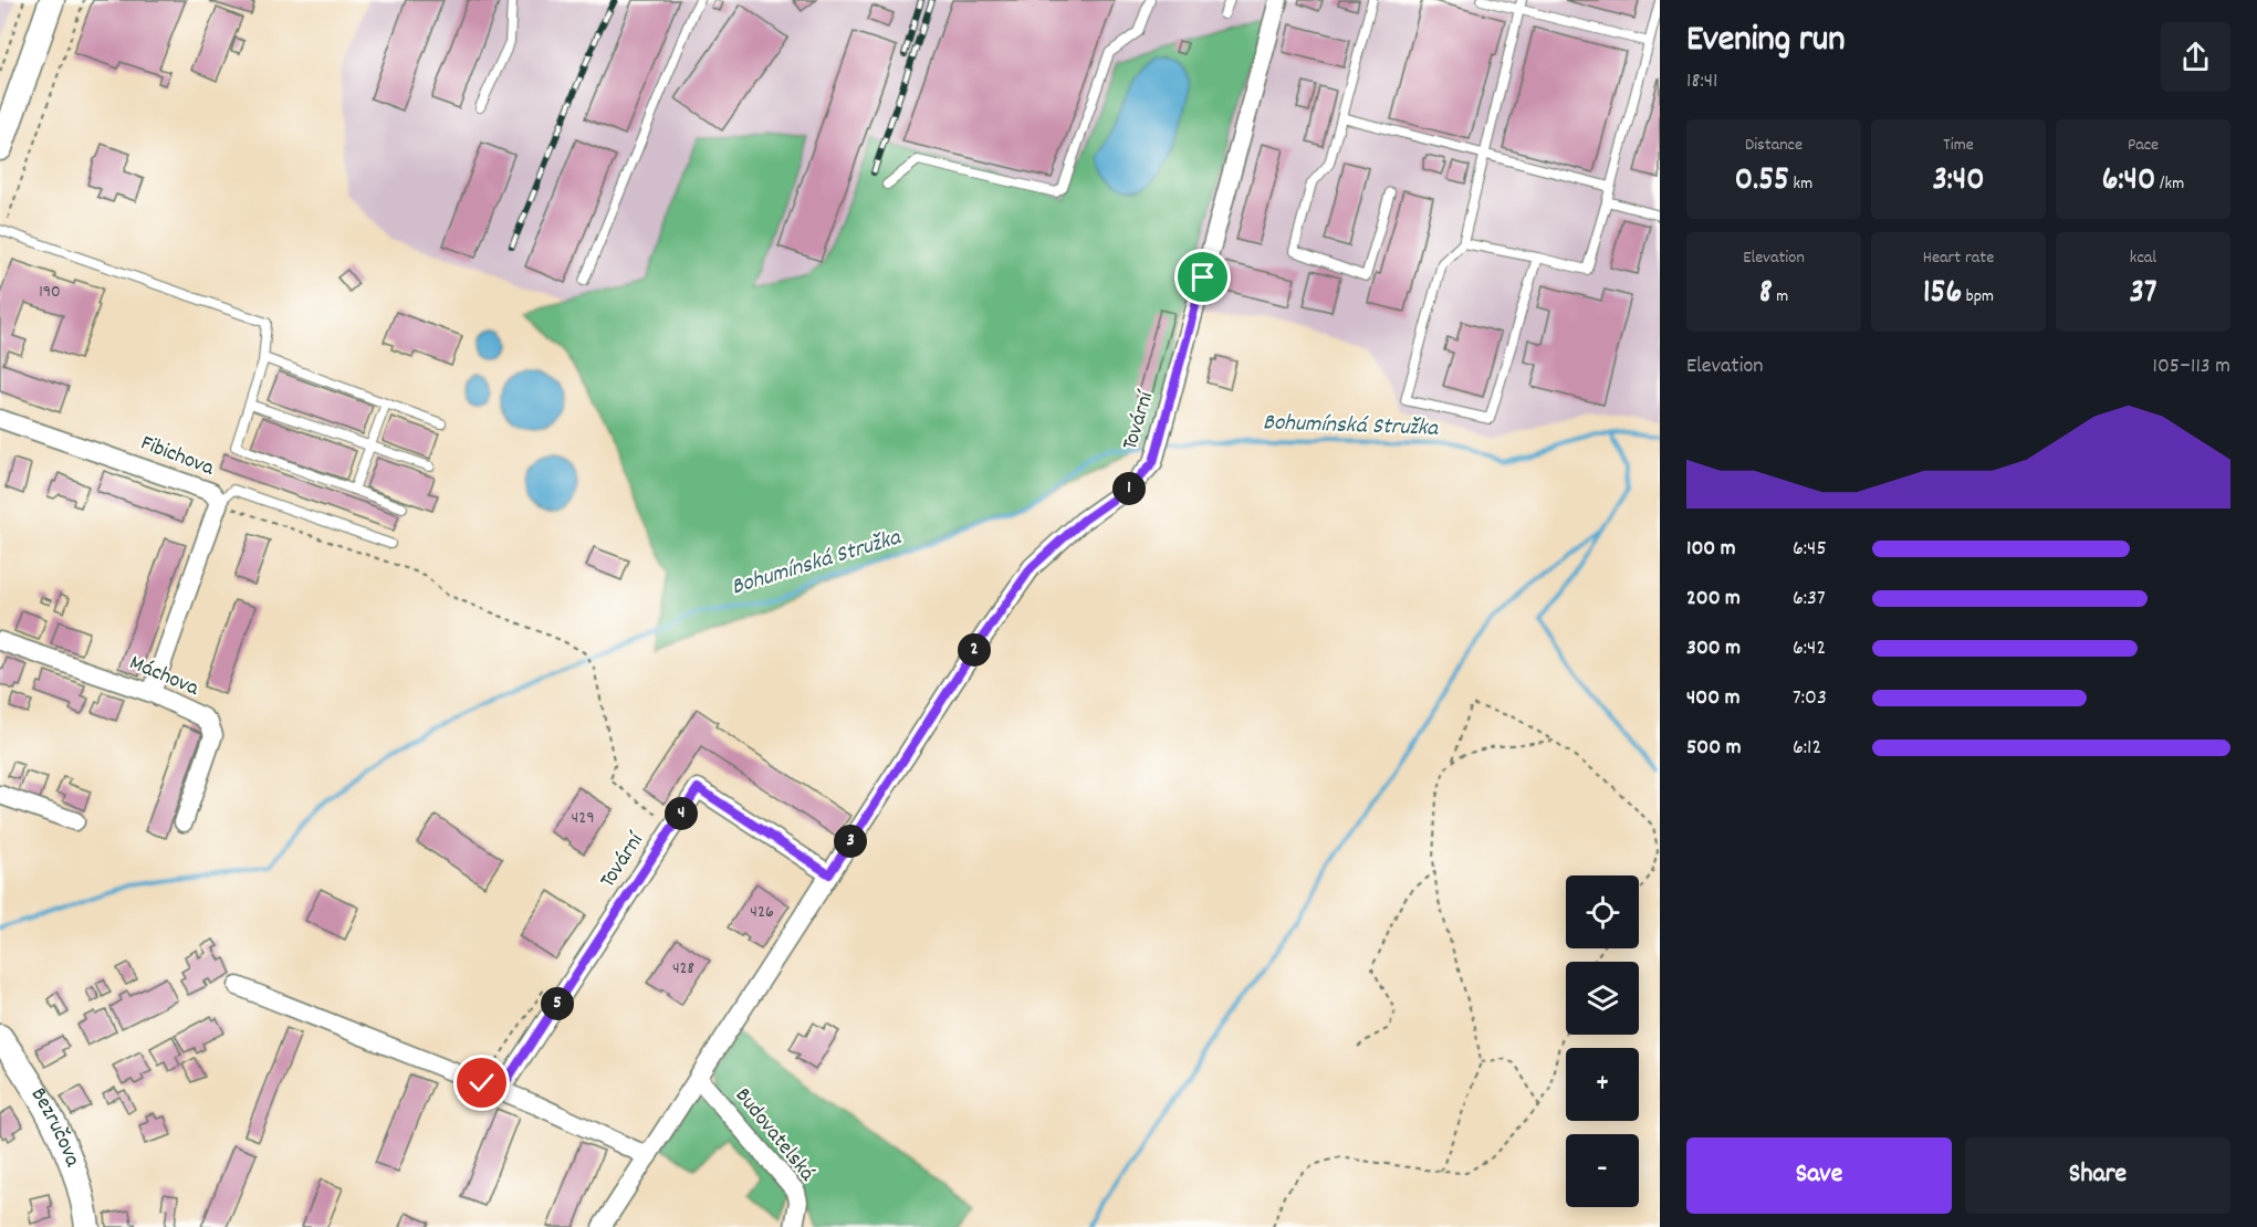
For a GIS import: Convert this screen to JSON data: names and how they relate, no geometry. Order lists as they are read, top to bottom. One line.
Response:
{"streets":{"main road":["Bezručova"],"street":["Tovární","Fibichova","Máchova","Budovatelská"]},"crossings":[["Tovární","Budovatelská"],["Fibichova","Máchova"]],"water":["Bohumínská Stružka"],"house_numbers":["190","429","426","428"],"page":{"heading":["Evening run","18:41"],"stats":[["Distance","0.55 km"],["Time","3:40"],["Pace","6:40 /km"],["Elevation","8 m"],["Heart rate","156 bpm"],["kcal","37"]],"chart":["Elevation","105–113 m"],"pins":["1","2","4","3","5"],"list":[{"name":"100 m","note":"6:45"},{"name":"200 m","note":"6:37"},{"name":"300 m","note":"6:42"},{"name":"400 m","note":"7:03"},{"name":"500 m","note":"6:12"}],"map_buttons":["+","−"],"buttons":["Save","Share"]}}
